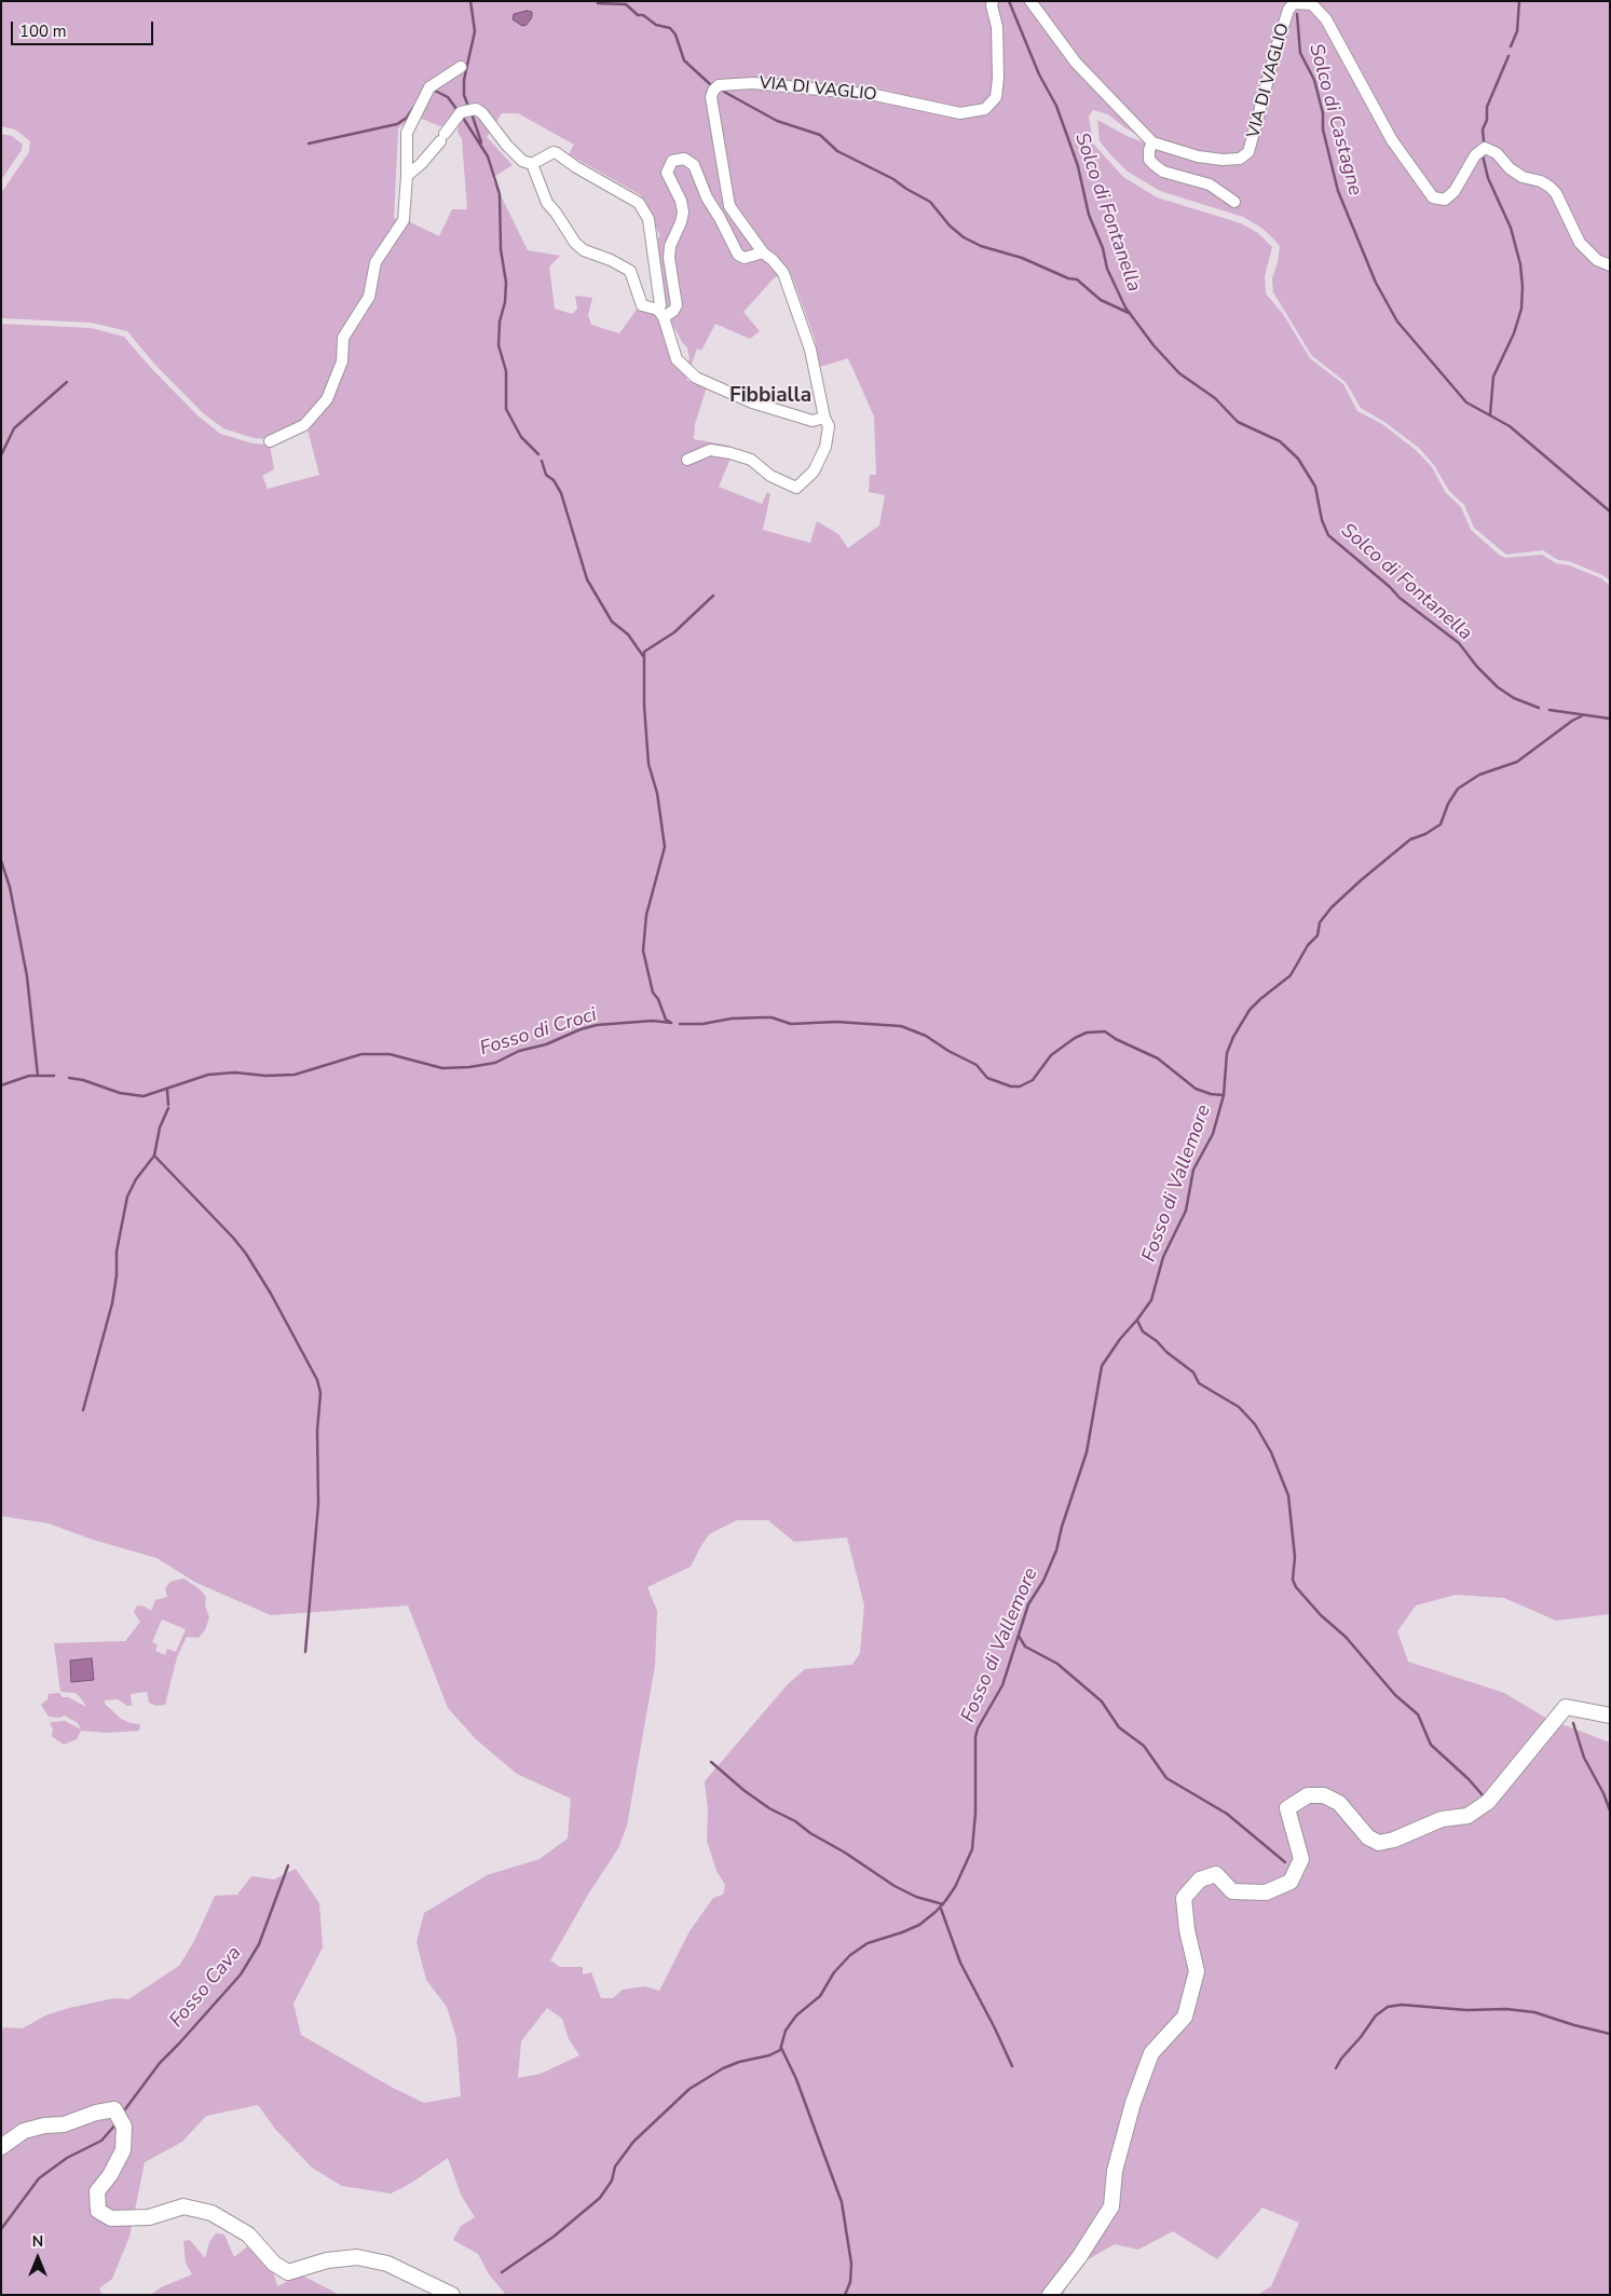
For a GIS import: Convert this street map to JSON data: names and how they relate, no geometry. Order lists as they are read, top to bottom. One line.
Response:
{"streets":{"street":["VIA DI VAGLIO"]},"districts":["Fibbialla"],"water":["Solco di Castagne","Solco di Fontanella","Fosso di Croci","Fosso di Vallemore","Fosso Cava"],"scale_bar":"100 m","north":"top"}
